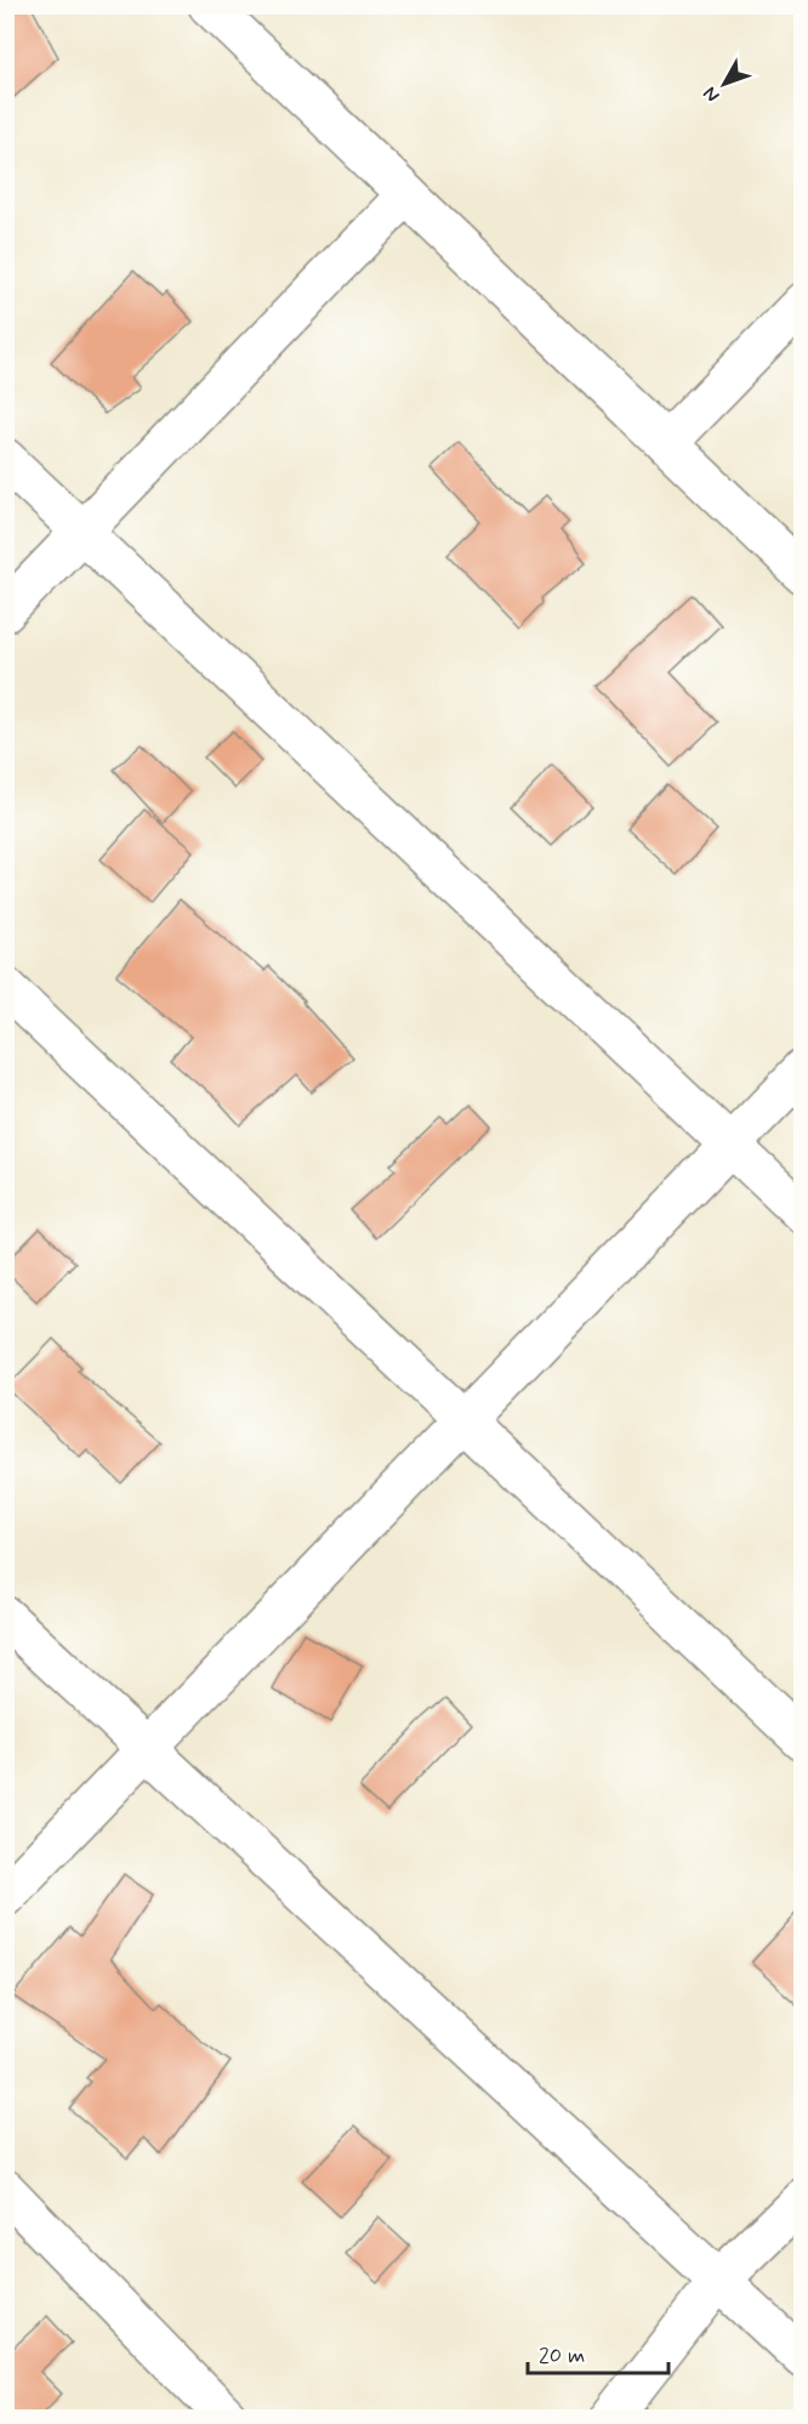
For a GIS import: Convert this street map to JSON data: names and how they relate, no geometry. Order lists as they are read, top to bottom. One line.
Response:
{"scale_bar":"20 m","north":"bottom left"}
